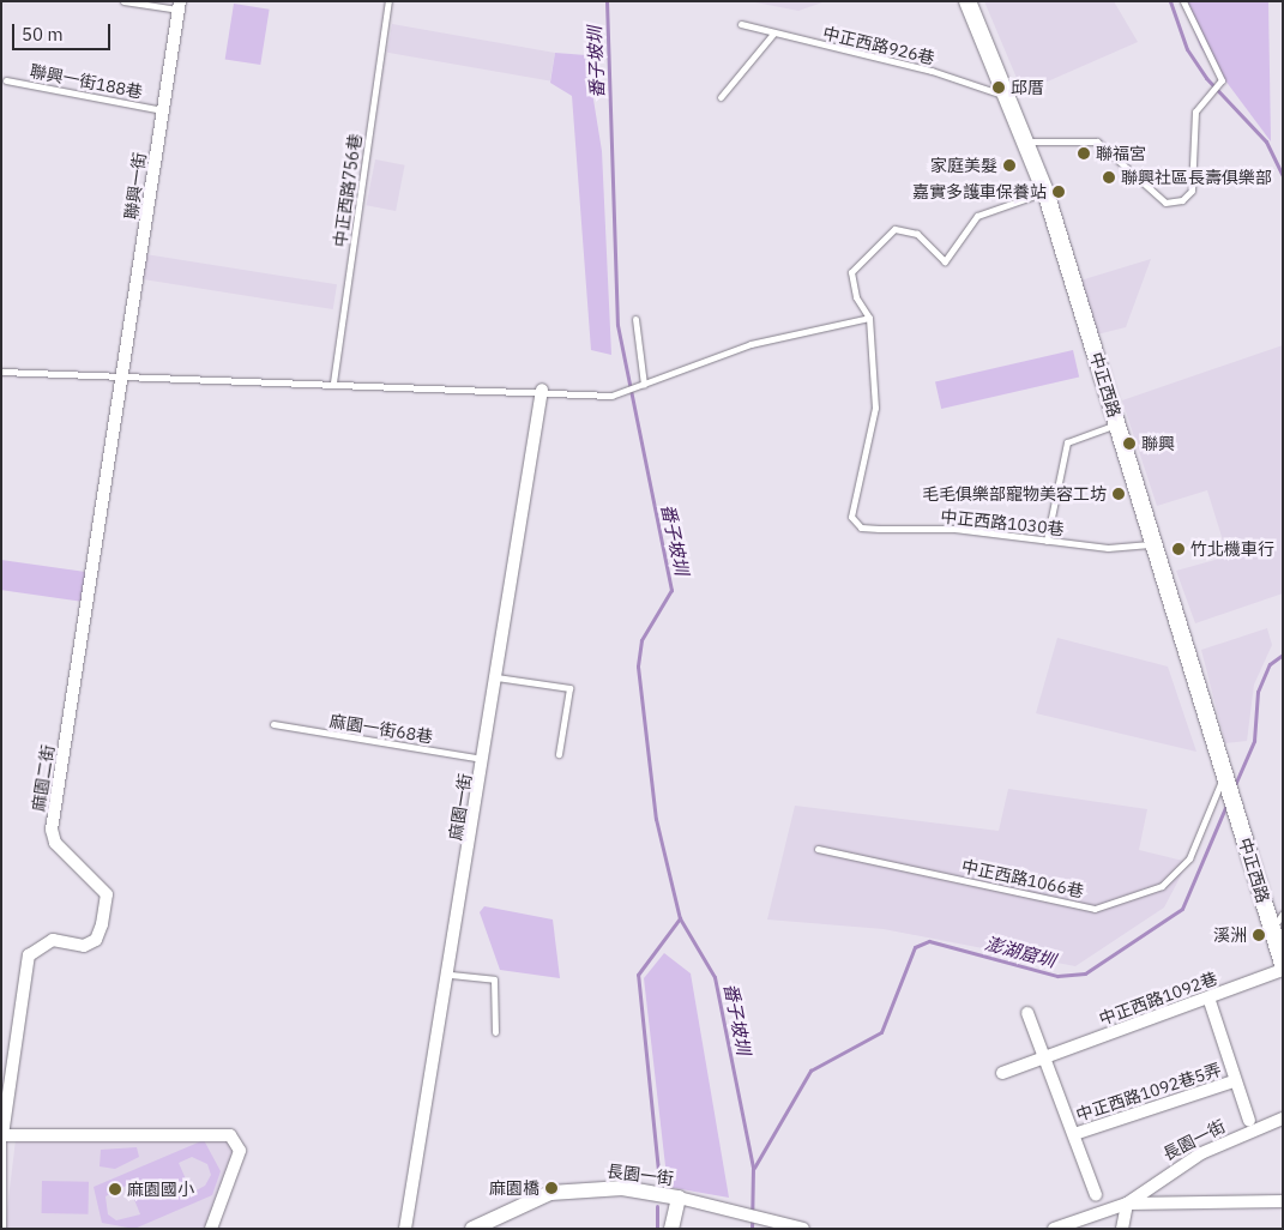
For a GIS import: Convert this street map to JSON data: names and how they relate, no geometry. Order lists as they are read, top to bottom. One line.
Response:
{"streets":{"main road":["中正西路"],"street":["聯興一街","麻園二街","麻園一街","中正西路1092巷","中正西路1092巷5弄","長園一街"],"lane":["中正西路926巷","聯興一街188巷","中正西路756巷","中正西路1030巷","麻園一街68巷","中正西路1066巷"]},"crossings":[["中正西路926巷","中正西路"],["聯興一街188巷","聯興一街"],["聯興一街","麻園二街"],["中正西路","中正西路1030巷"],["中正西路","中正西路1066巷"],["麻園一街68巷","麻園一街"],["中正西路1092巷","中正西路1092巷5弄"]],"water":["番子坡圳","澎湖窟圳"],"places":["邱厝","聯福宮","家庭美髮","聯興社區長壽俱樂部","嘉實多護車保養站","聯興","毛毛俱樂部寵物美容工坊","竹北機車行","溪洲","麻園橋","麻園國小"],"scale_bar":"50 m"}
